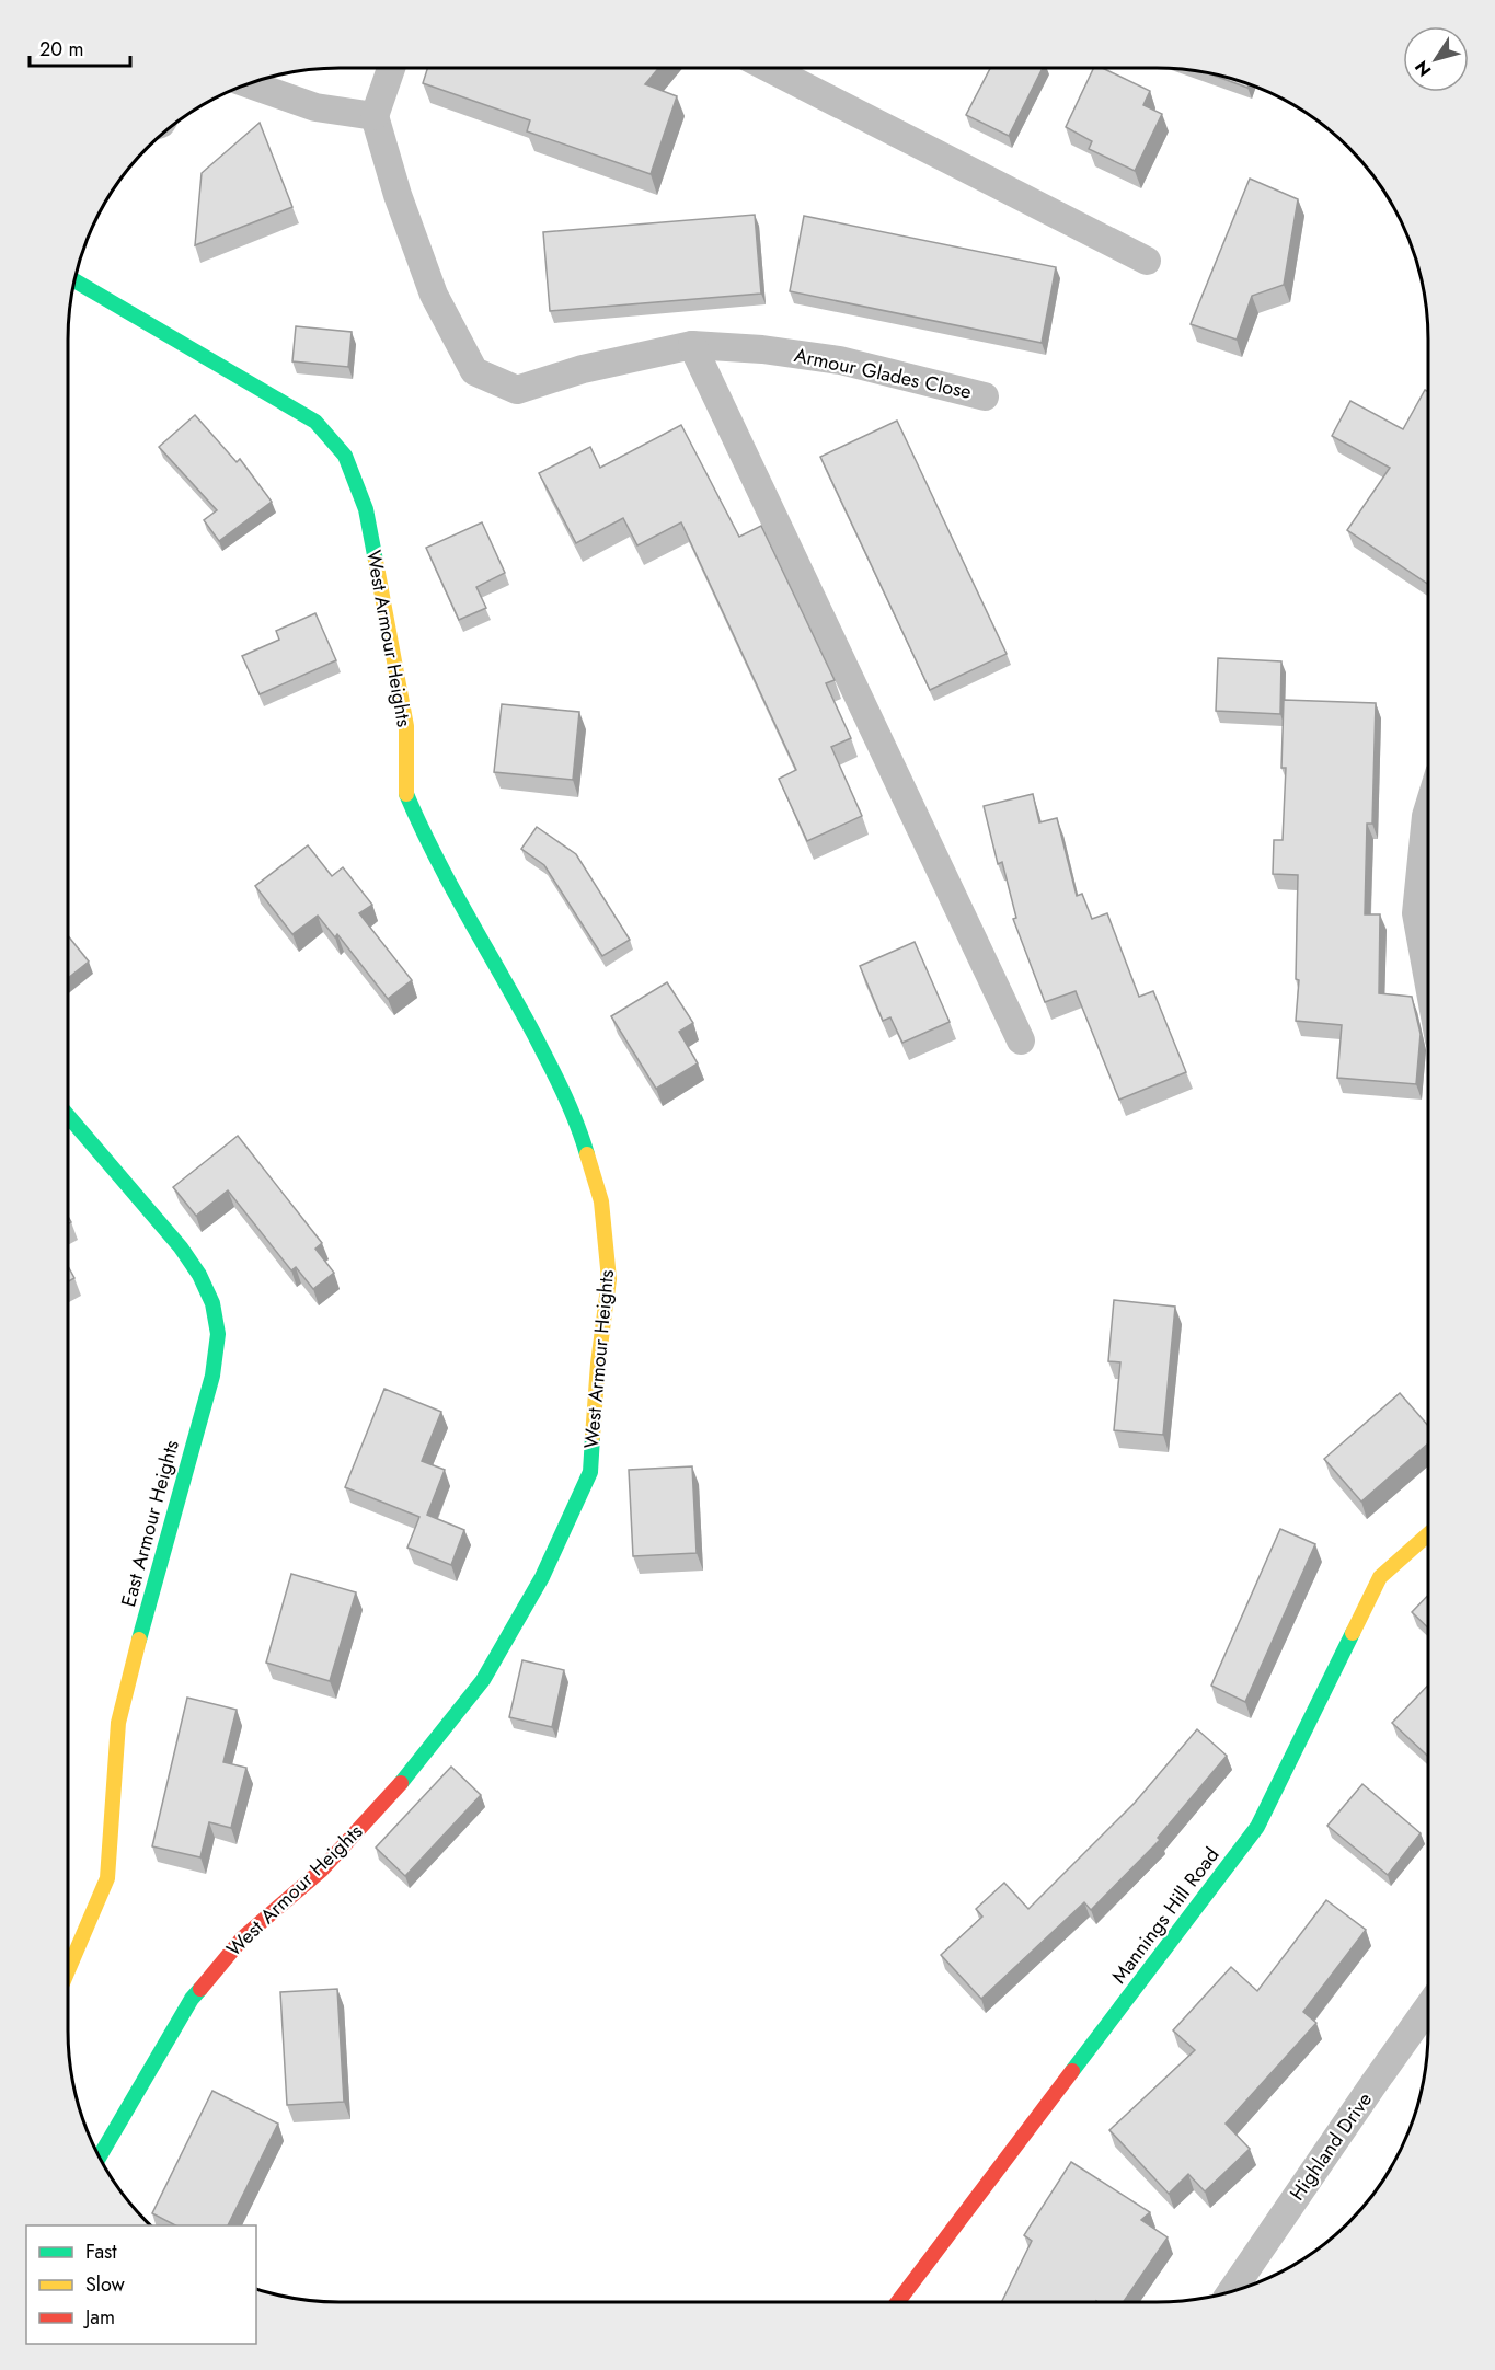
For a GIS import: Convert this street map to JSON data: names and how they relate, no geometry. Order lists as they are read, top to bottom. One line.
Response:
{"streets":{"street":["Armour Glades Close","West Armour Heights","East Armour Heights","Mannings Hill Road","Highland Drive"]},"legend":["Fast","Slow","Jam"],"scale_bar":"20 m","north":"bottom left"}
